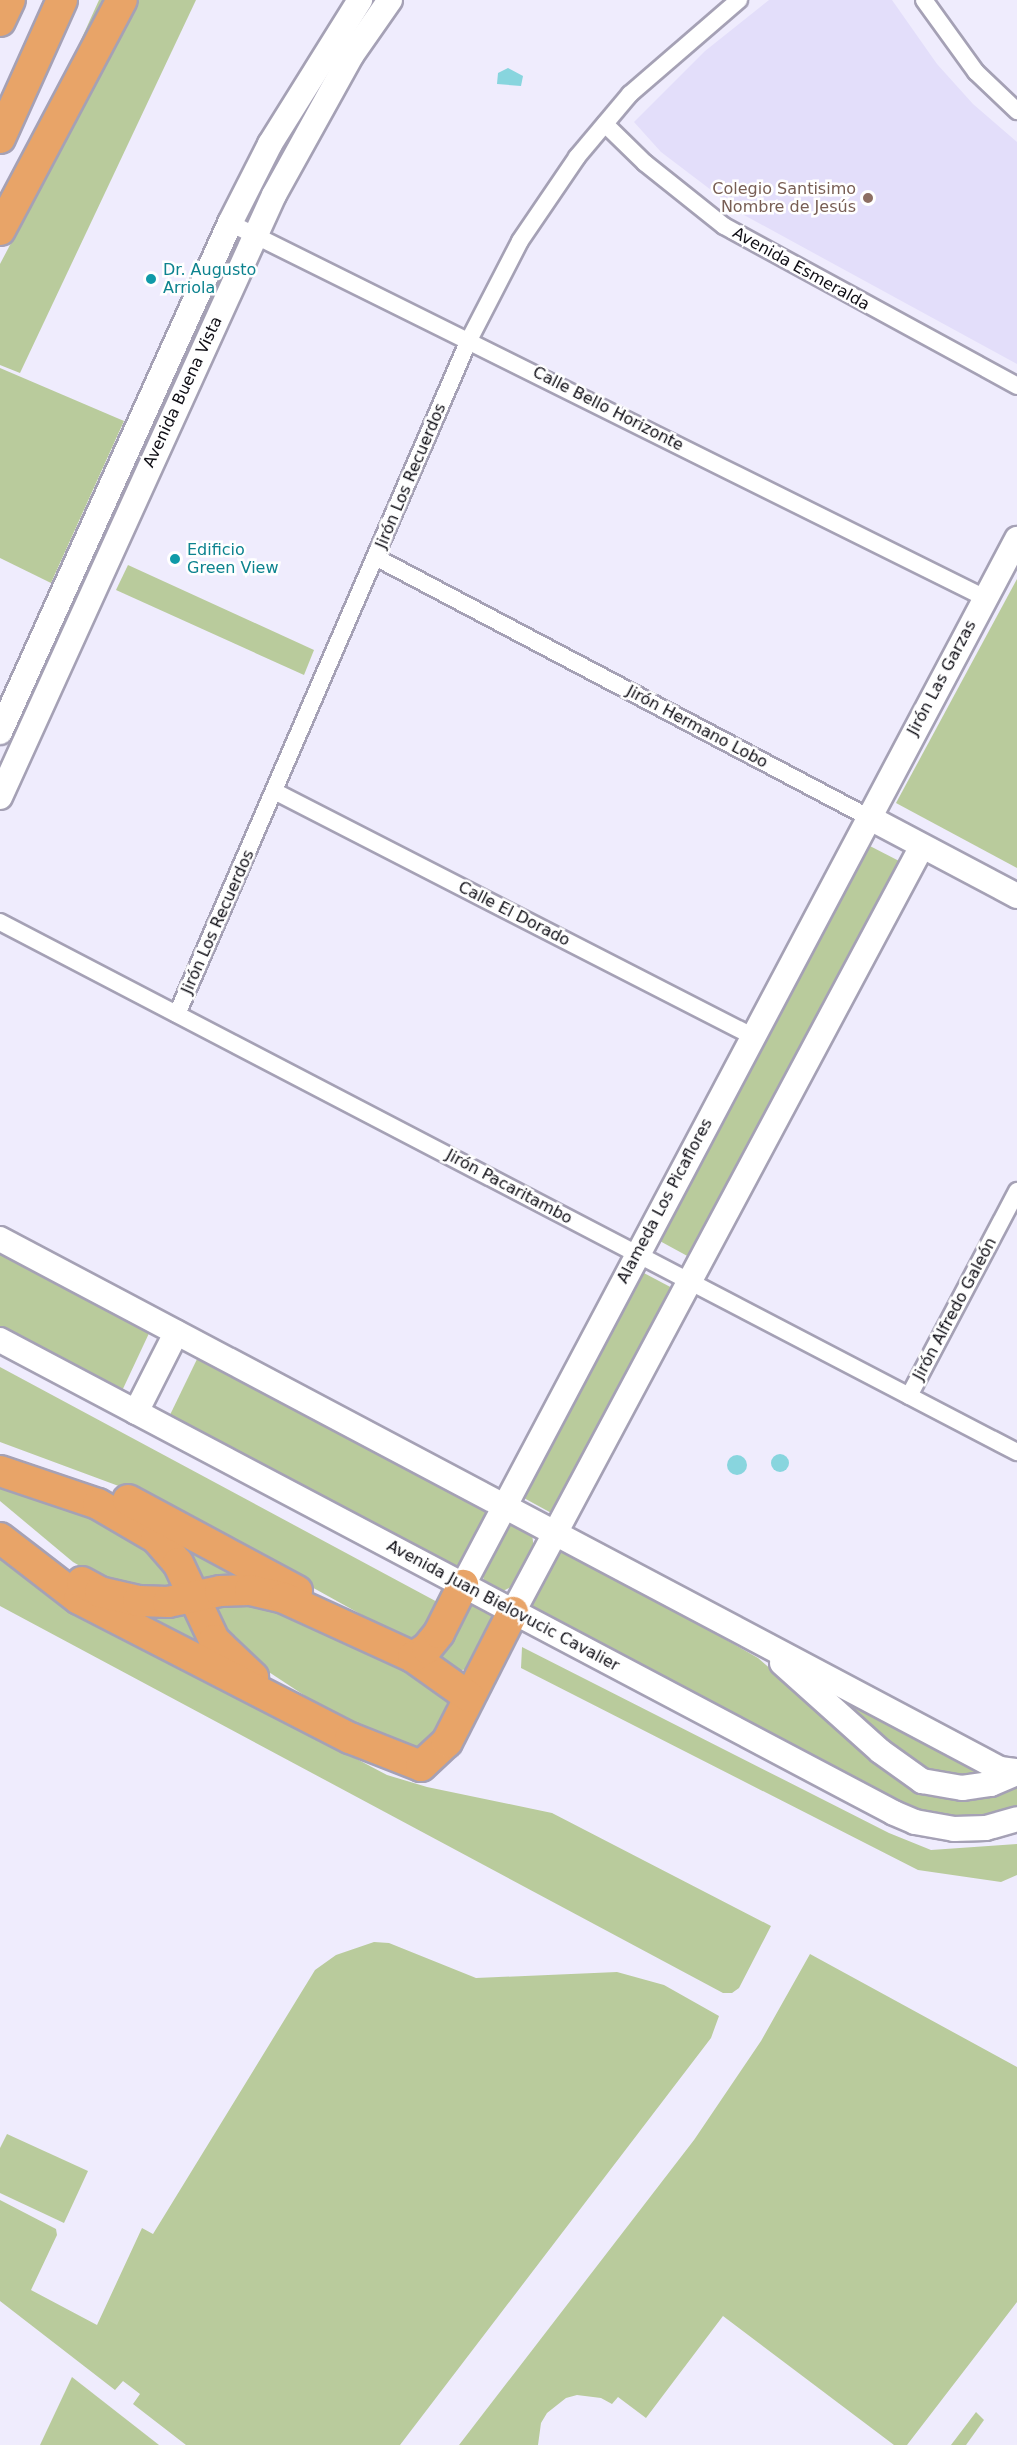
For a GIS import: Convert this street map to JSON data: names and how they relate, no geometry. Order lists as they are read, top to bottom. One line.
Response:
{"streets":{"main road":["Avenida Buena Vista","Jirón Las Garzas","Jirón Hermano Lobo","Alameda Los Picaflores","Avenida Juan Bielovucic Cavalier"],"street":["Avenida Esmeralda","Calle Bello Horizonte","Jirón Los Recuerdos","Calle El Dorado","Jirón Pacaritambo","Jirón Alfredo Galeón"]},"crossings":[["Avenida Esmeralda","Jirón Los Recuerdos"],["Avenida Buena Vista","Calle Bello Horizonte"],["Calle Bello Horizonte","Jirón Los Recuerdos"],["Calle Bello Horizonte","Jirón Las Garzas"],["Jirón Los Recuerdos","Jirón Hermano Lobo"],["Jirón Los Recuerdos","Calle El Dorado"],["Jirón Los Recuerdos","Jirón Pacaritambo"],["Jirón Las Garzas","Jirón Hermano Lobo"],["Jirón Las Garzas","Alameda Los Picaflores"],["Jirón Hermano Lobo","Alameda Los Picaflores"],["Calle El Dorado","Alameda Los Picaflores"],["Jirón Pacaritambo","Alameda Los Picaflores"],["Jirón Pacaritambo","Jirón Alfredo Galeón"],["Alameda Los Picaflores","Avenida Juan Bielovucic Cavalier"]],"places":["Colegio Santisimo Nombre de Jesús","Dr. Augusto Arriola","Edificio Green View"]}
